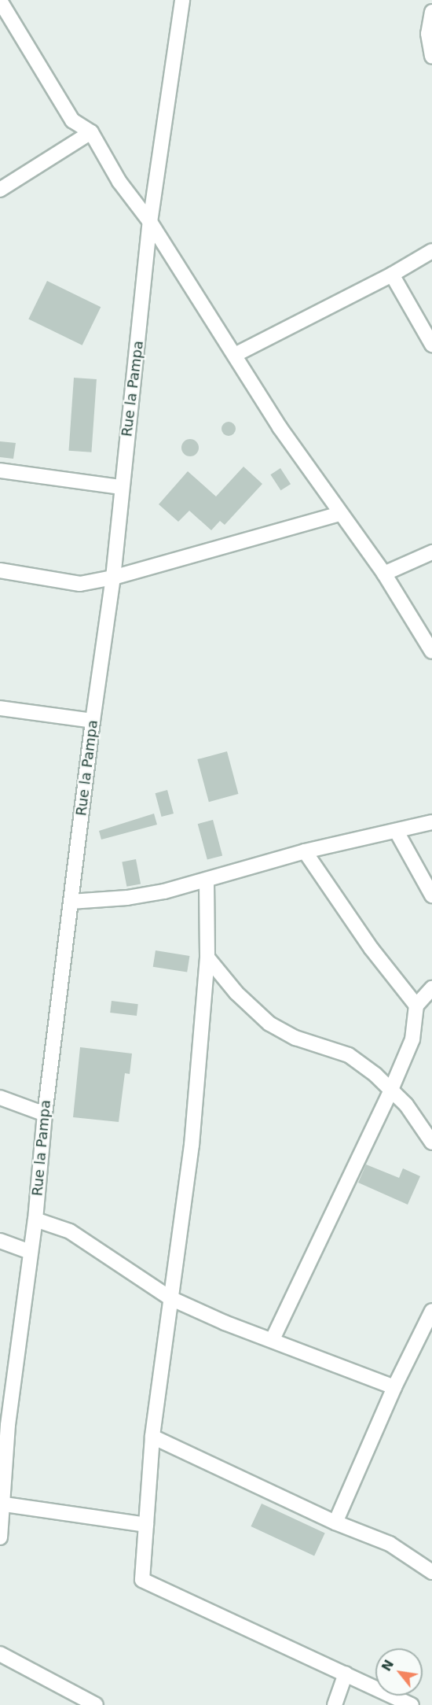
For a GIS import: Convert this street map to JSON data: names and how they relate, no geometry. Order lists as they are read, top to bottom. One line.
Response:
{"streets":{"street":["Rue la Pampa"]},"north":"top left"}
